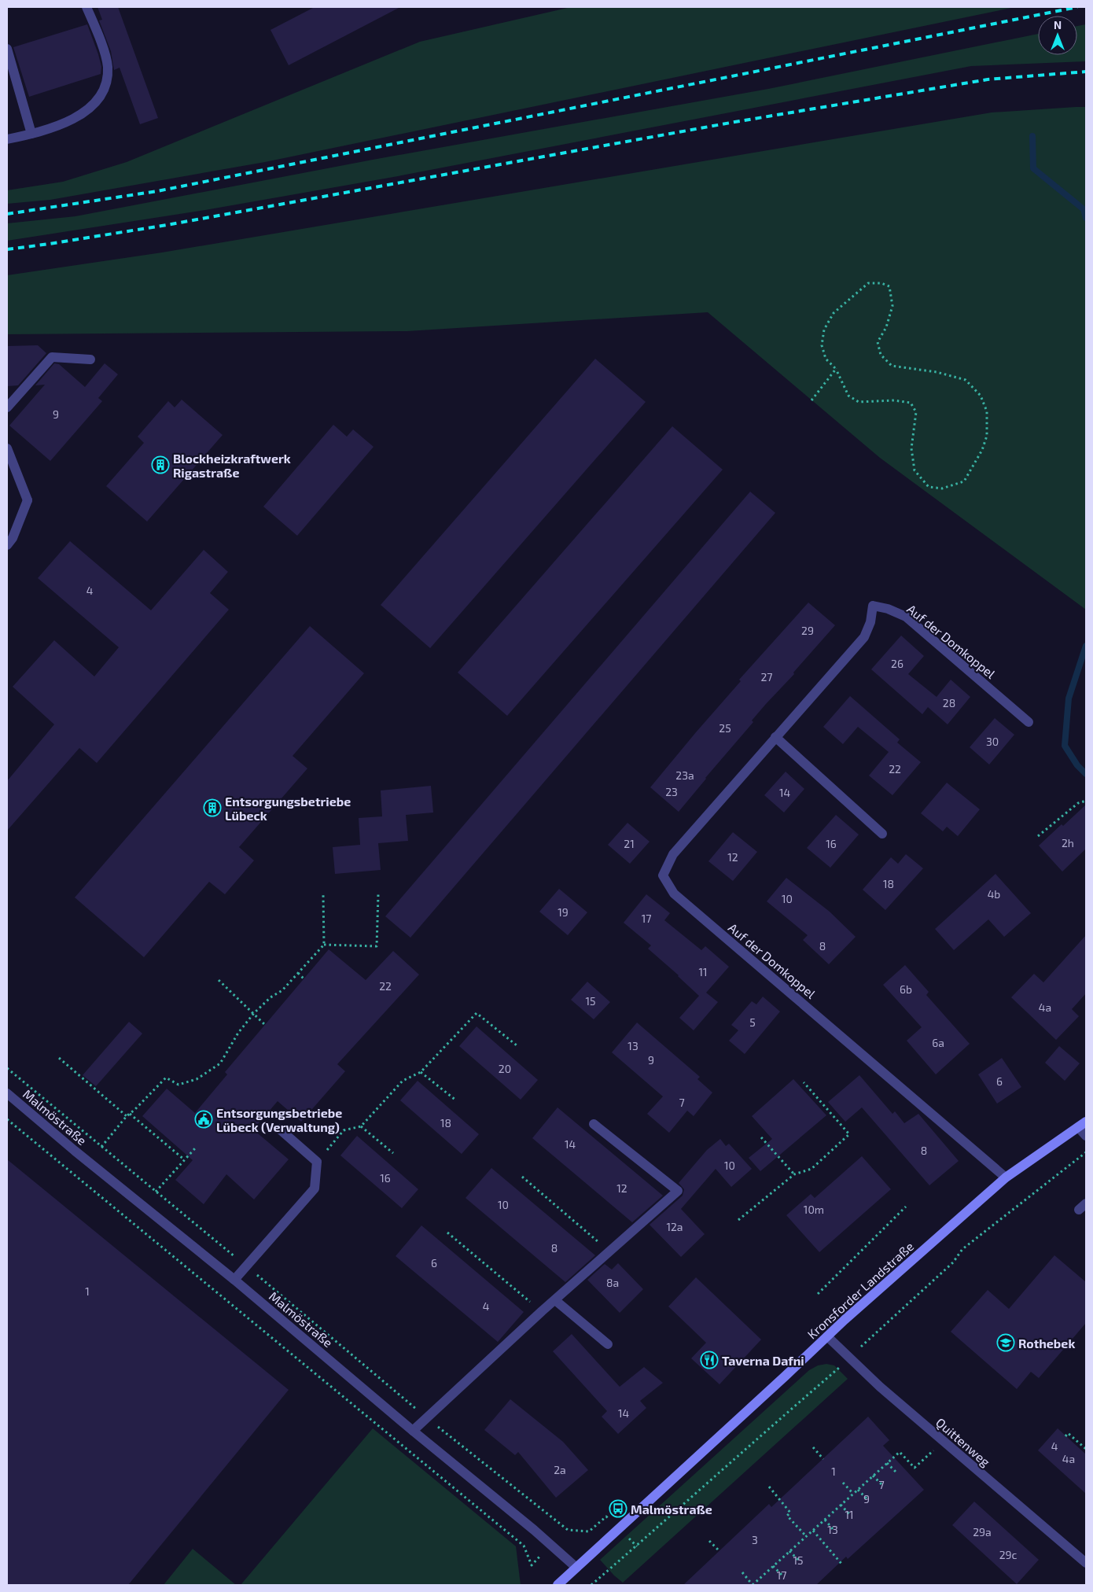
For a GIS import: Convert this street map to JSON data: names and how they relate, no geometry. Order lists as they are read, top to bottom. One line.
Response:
{"streets":{"main road":["Kronsforder Landstraße"],"street":["Auf der Domkoppel","Malmöstraße","Quittenweg"]},"crossings":[["Auf der Domkoppel","Kronsforder Landstraße"],["Malmöstraße","Kronsforder Landstraße"],["Kronsforder Landstraße","Quittenweg"]],"places":{"building":["Blockheizkraftwerk Rigastraße","Entsorgungsbetriebe Lübeck"],"public building":["Entsorgungsbetriebe Lübeck (Verwaltung)"],"school or university":["Rothebek"],"restaurant":["Taverna Dafni"],"bus stop":["Malmöstraße"]},"house_numbers":["9","4","29","26","27","28","25","30","22","23a","23","14","2h","21","16","12","18","4b","10","19","17","8","11","22","6b","15","4a","5","6a","13","9","20","6","7","18","14","8","10","16","12","10","10m","12a","8","6","8a","1","4","14","4","4a","2a","1","7","9","11","13","29a","3","29c","15","17"],"north":"top"}
